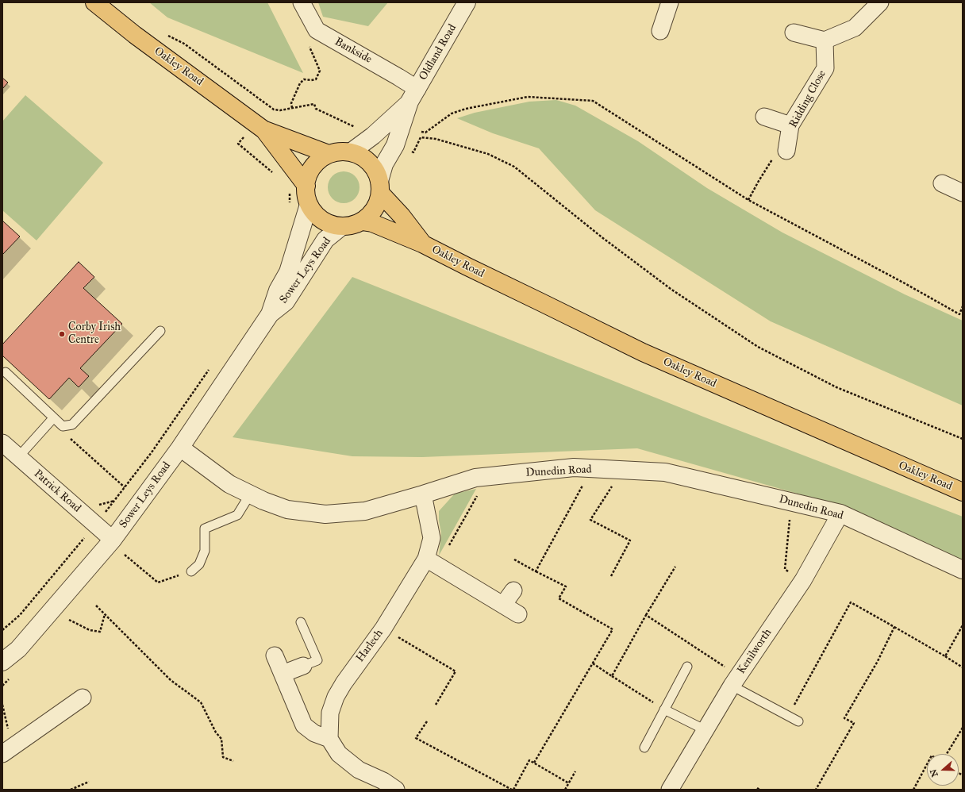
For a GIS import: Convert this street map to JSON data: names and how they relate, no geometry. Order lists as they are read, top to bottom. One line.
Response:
{"streets":{"main road":["Oakley Road"],"street":["Bankside","Oldland Road","Ridding Close","Sower Leys Road","Dunedin Road","Patrick Road","Harlech","Kenilworth"]},"crossings":[["Bankside","Oldland Road"],["Oldland Road","Oakley Road"],["Oldland Road","Sower Leys Road"],["Oakley Road","Sower Leys Road"],["Sower Leys Road","Dunedin Road"],["Sower Leys Road","Patrick Road"],["Dunedin Road","Harlech"],["Dunedin Road","Kenilworth"]],"places":["Corby Irish Centre"],"north":"left"}
